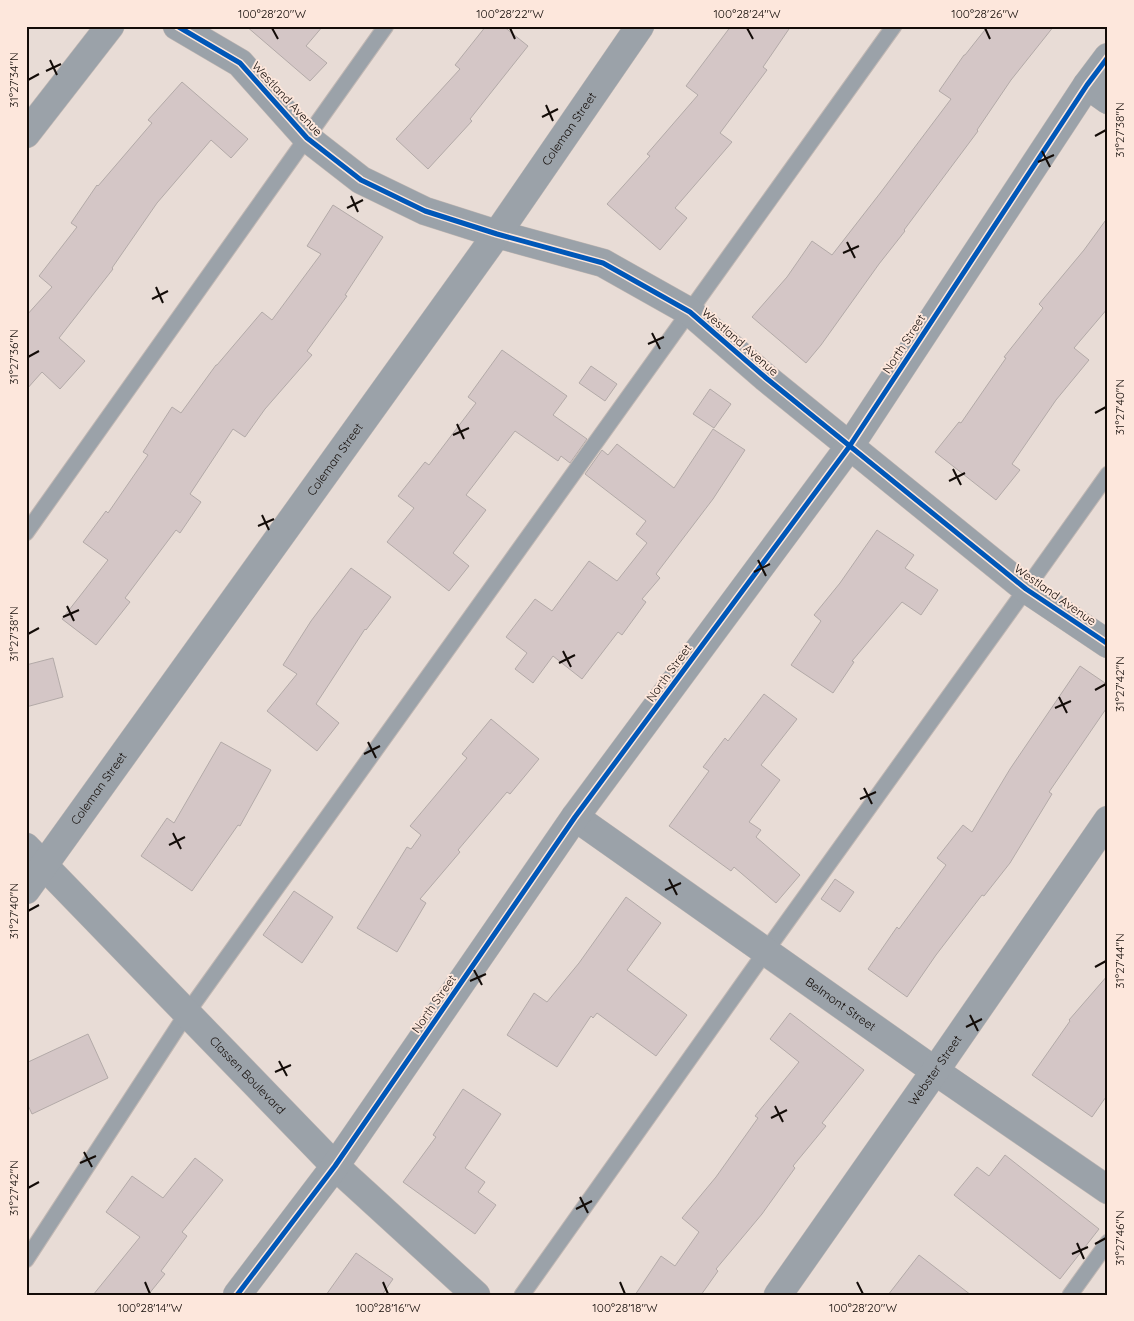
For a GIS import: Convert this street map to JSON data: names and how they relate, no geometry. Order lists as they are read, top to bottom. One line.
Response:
{"streets":{"street":["Westland Avenue","Coleman Street","North Street","Belmont Street","Webster Street","Classen Boulevard"]},"crossings":[["Westland Avenue","Coleman Street"],["Westland Avenue","North Street"],["Coleman Street","Classen Boulevard"],["North Street","Belmont Street"],["North Street","Classen Boulevard"],["Belmont Street","Webster Street"]],"coordinates":["100°28'20\"W","100°28'22\"W","100°28'24\"W","100°28'26\"W","31°27'34\"N","31°27'38\"N","31°27'36\"N","31°27'40\"N","31°27'42\"N","31°27'44\"N","31°27'46\"N","100°28'14\"W","100°28'16\"W","100°28'18\"W"]}
